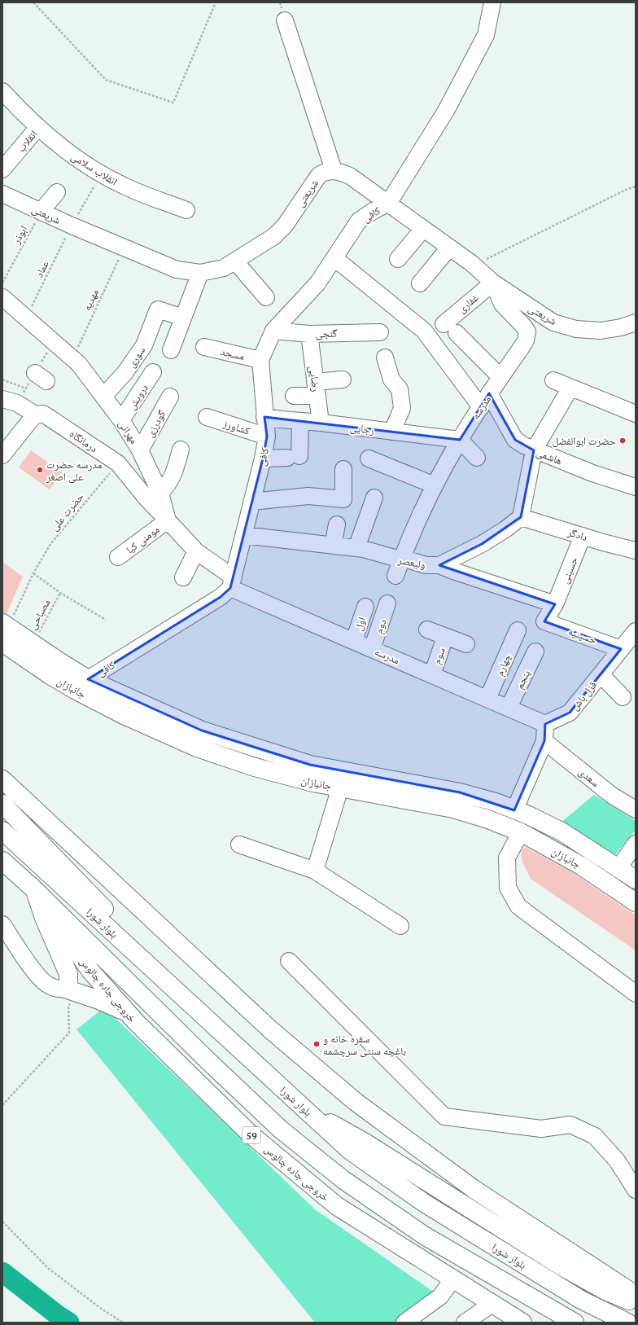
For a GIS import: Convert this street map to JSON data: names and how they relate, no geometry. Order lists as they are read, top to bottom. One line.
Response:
{"streets":{"main road":["جانبازان","بلوار شورا","خروجی جاده چالوس","59"],"street":["انقلاب","انقلاب سلامی","شریعتی","کافی","غفاری","گنجی","مسجد","سوری","رضایی","درویش","مدرسه","گودرزی","کشاورز","رجایی","مهرانی","درمانگاه","هاشمی","دادگر","مومنی کیا","ولیعصر","حسینی","اول","دوم","حسینیه","سوم","چهارم","پنجم","قزل باش","سعدی"],"path":["ابوذر","عماد","مهدیه","حضرت علی","مصباحی"]},"crossings":[["انقلاب","انقلاب سلامی"],["انقلاب سلامی","عماد"],["شریعتی","کافی"],["شریعتی","ابوذر"],["شریعتی","عماد"],["شریعتی","مهدیه"],["شریعتی","غفاری"],["شریعتی","مدرسه"],["کافی","گنجی"],["کافی","مسجد"],["کافی","مدرسه"],["کافی","کشاورز"],["کافی","رجایی"],["کافی","مهرانی"],["کافی","ولیعصر"],["کافی","جانبازان"],["عماد","مهرانی"],["مهدیه","مهرانی"],["غفاری","مدرسه"],["گنجی","رضایی"],["سوری","مهرانی"],["رضایی","رجایی"],["درویش","مهرانی"],["مدرسه","رجایی"],["مدرسه","مهرانی"],["مدرسه","هاشمی"],["مدرسه","ولیعصر"],["مدرسه","اول"],["مدرسه","دوم"],["مدرسه","سوم"],["مدرسه","چهارم"],["مدرسه","پنجم"],["مدرسه","قزل باش"],["گودرزی","مهرانی"],["مهرانی","درمانگاه"],["مهرانی","مومنی کیا"],["درمانگاه","حضرت علی"],["درمانگاه","مومنی کیا"],["حضرت علی","مصباحی"],["دادگر","ولیعصر"],["دادگر","حسینی"],["حسینی","حسینیه"],["مصباحی","جانبازان"],["حسینیه","قزل باش"]],"places":["حضرت ابوالفضل","مدرسه حضرت علی اصغر","سفره خانه و باغچه سنتی سرچشمه"]}
